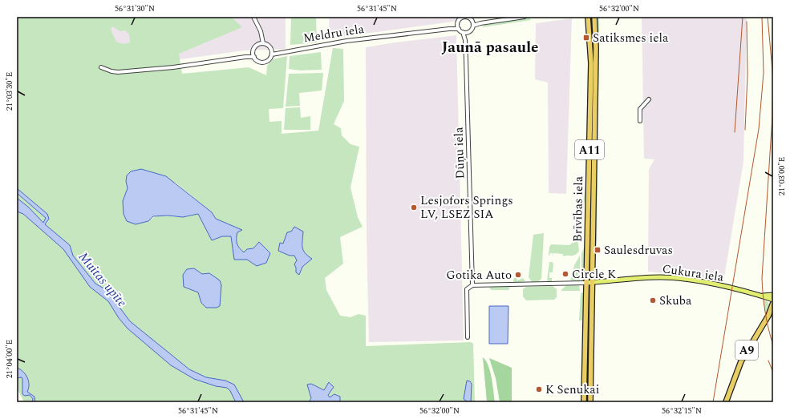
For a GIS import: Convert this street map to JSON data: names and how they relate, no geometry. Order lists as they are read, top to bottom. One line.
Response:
{"streets":{"highway":["A11","Brīvības iela","A9"],"main road":["Cukura iela"],"street":["Meldru iela","Dūņu iela"]},"crossings":[["Meldru iela","Dūņu iela"],["Dūņu iela","Cukura iela"],["Brīvības iela","Cukura iela"]],"districts":["Jaunā pasaule"],"water":["Muitas upīte"],"places":{"transit":["Satiksmes iela","Saulesdruvas"],"other":["Lesjofors Springs LV, LSEZ SIA","Circle K","Gotika Auto","Skuba","K Senukai"]},"coordinates":["56°31'30\"N","56°31'45\"N","56°32'00\"N","21°03'30\"E","21°03'00\"E","21°04'00\"E","56°32'15\"N"]}
